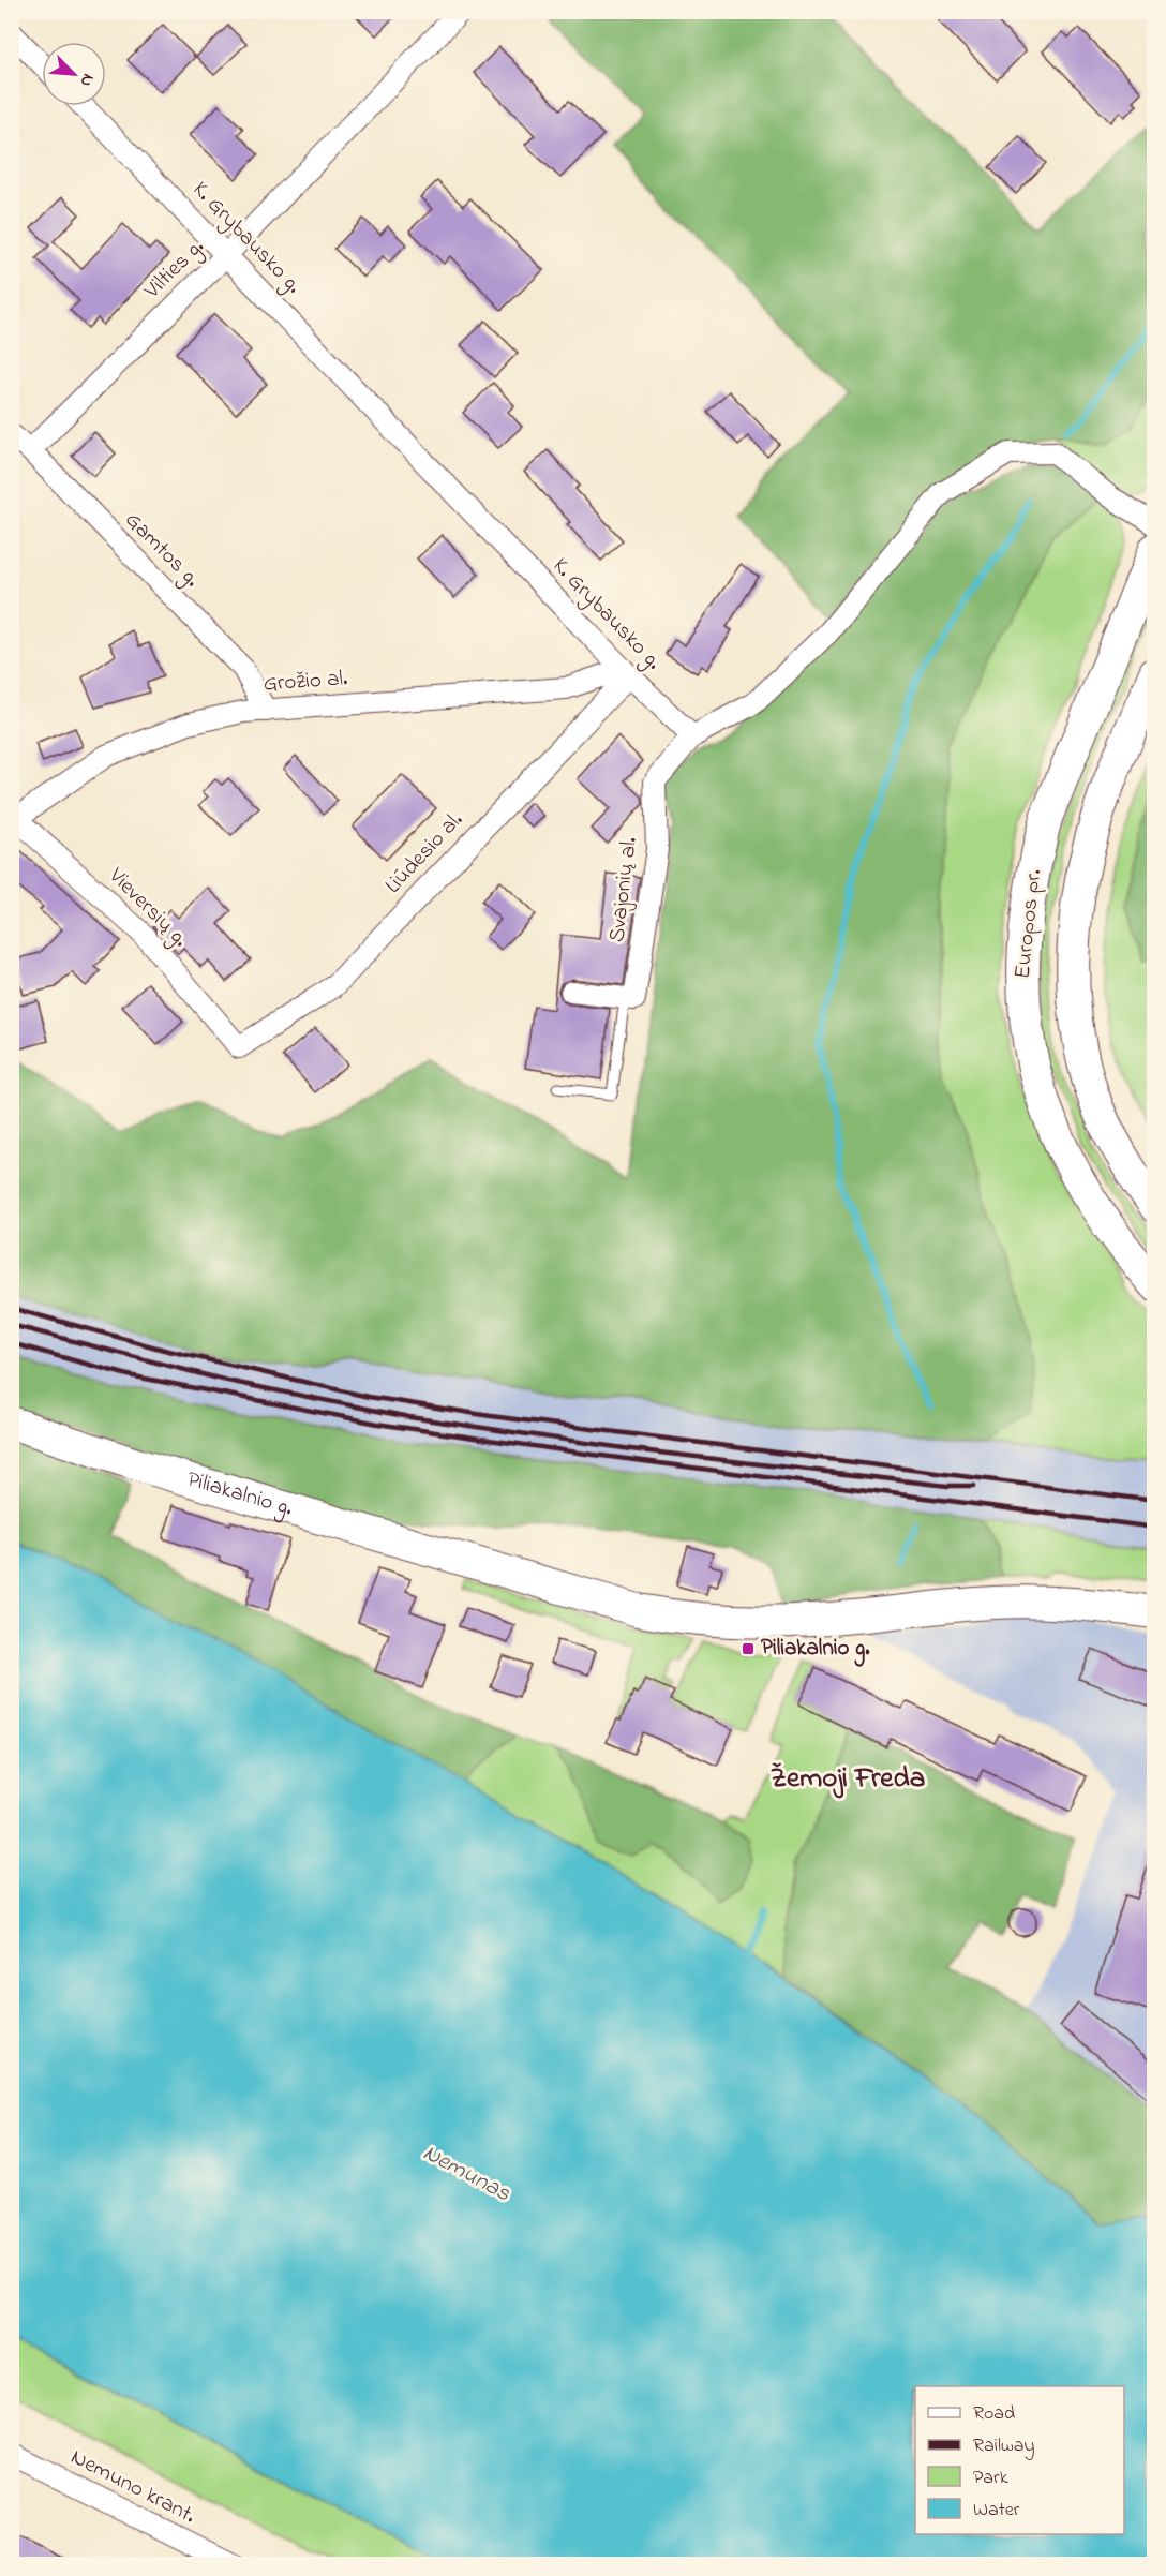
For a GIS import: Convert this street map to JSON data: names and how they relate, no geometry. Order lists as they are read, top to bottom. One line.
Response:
{"streets":{"main road":["Europos pr.","Piliakalnio g."],"street":["K. Grybausko g.","Vilties g.","Gamtos g.","Grožio al.","Liūdesio al.","Svajonių al.","Vieversių g.","Nemuno krant."]},"crossings":[["K. Grybausko g.","Vilties g."],["K. Grybausko g.","Grožio al."],["K. Grybausko g.","Liūdesio al."],["K. Grybausko g.","Svajonių al."],["Vilties g.","Gamtos g."],["Gamtos g.","Grožio al."],["Grožio al.","Liūdesio al."],["Grožio al.","Vieversių g."],["Liūdesio al.","Vieversių g."]],"districts":["Žemoji Freda"],"water":["Nemunas"],"places":{"transit":["Piliakalnio g."]},"legend":["Road","Railway","Park","Water"],"north":"bottom right"}
